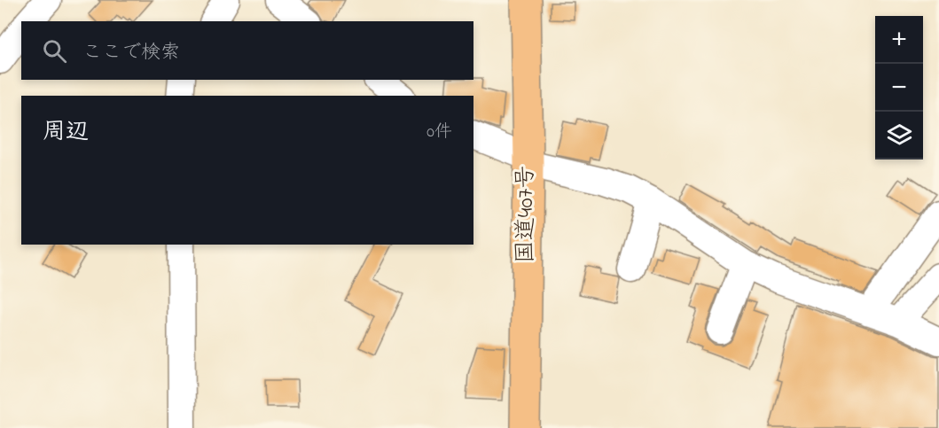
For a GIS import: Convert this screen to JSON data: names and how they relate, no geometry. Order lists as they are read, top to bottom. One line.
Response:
{"streets":{"highway":["国道407号"]},"page":{"map_buttons":["+","−"],"search":"ここで検索","heading":["周辺","0件"]}}
